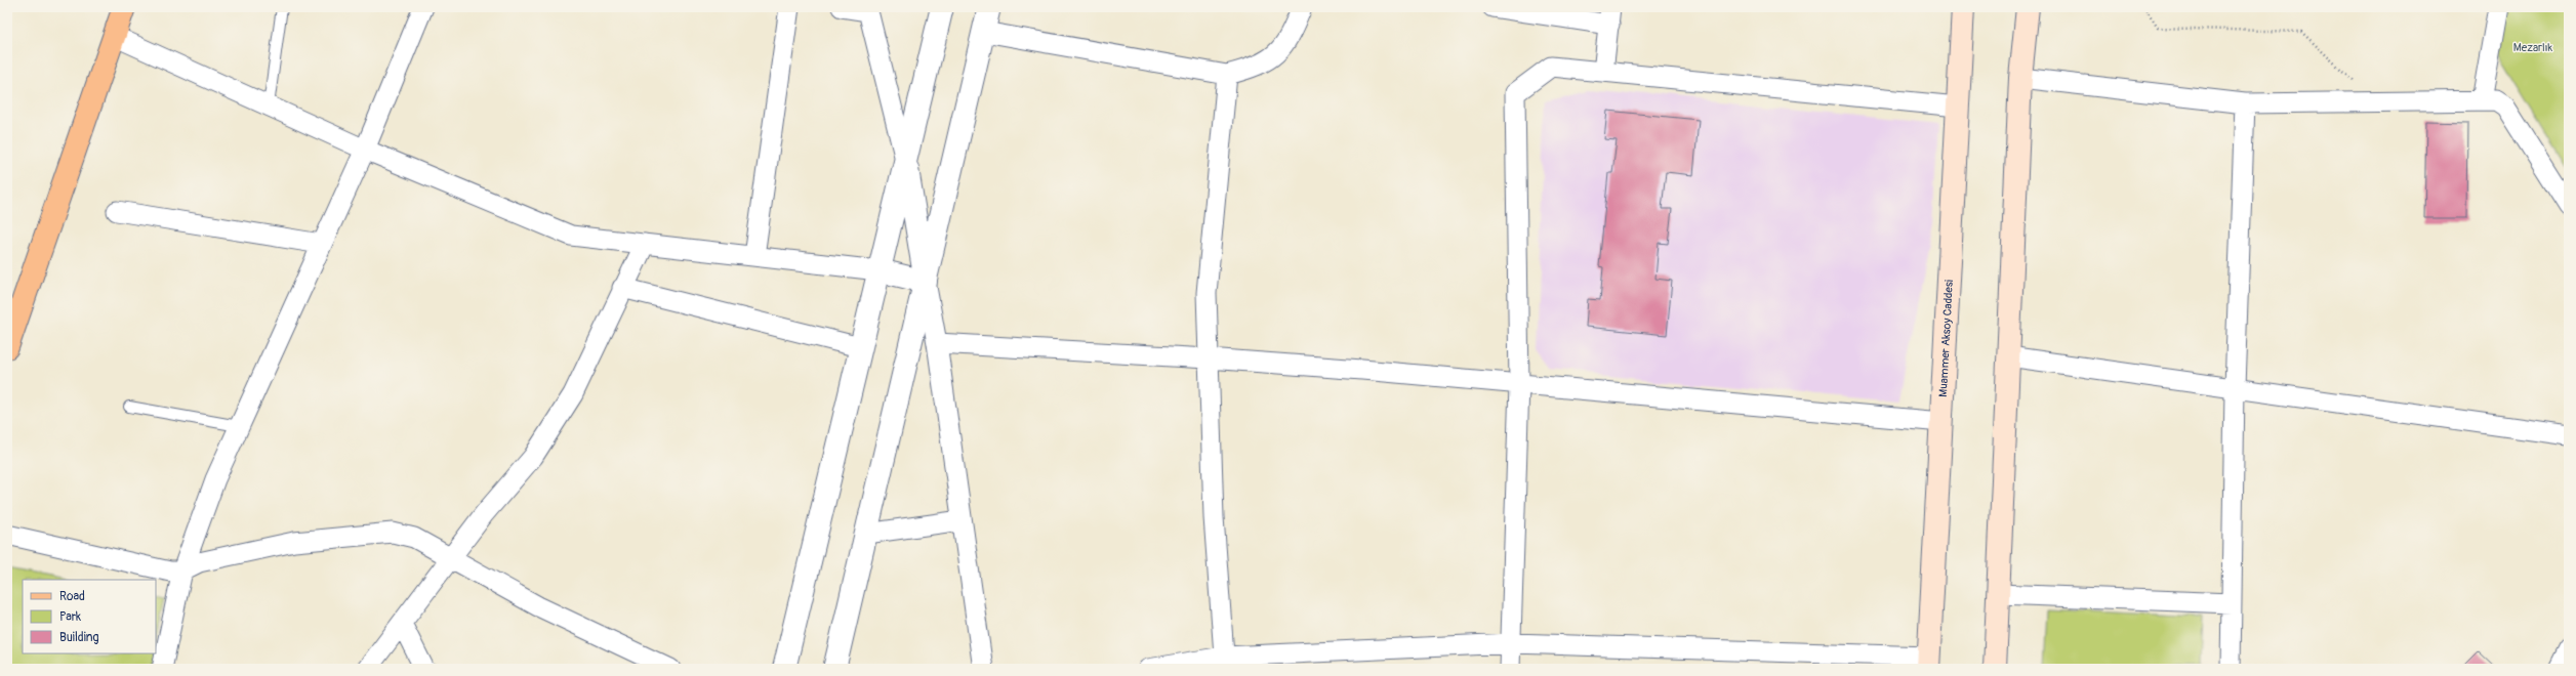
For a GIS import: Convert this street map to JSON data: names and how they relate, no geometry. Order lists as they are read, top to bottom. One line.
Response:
{"streets":{"main road":["Muammer Aksoy Caddesi"]},"parks":["Mezarlık"],"legend":["Road","Park","Building"]}
